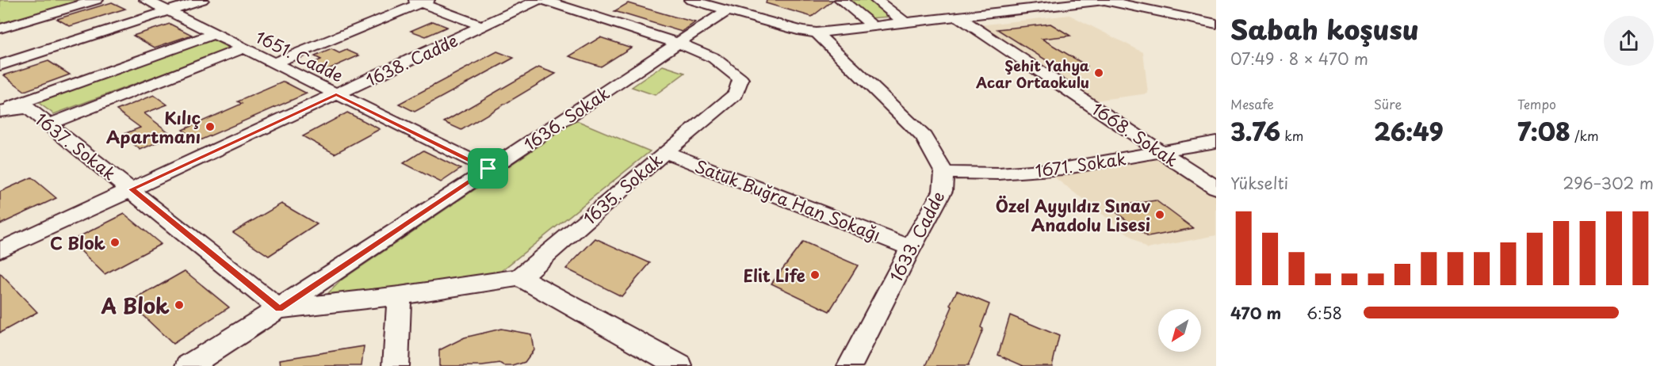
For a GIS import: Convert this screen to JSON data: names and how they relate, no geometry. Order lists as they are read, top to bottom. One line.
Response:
{"streets":{"street":["1651. Cadde","1638. Cadde","1636. Sokak","1668. Sokak","1637. Sokak","1671. Sokak","1635. Sokak","Satuk Buğra Han Sokağı","1633. Cadde"]},"crossings":[["1651. Cadde","1638. Cadde"],["1651. Cadde","1636. Sokak"],["1638. Cadde","1637. Sokak"],["1636. Sokak","1637. Sokak"],["1636. Sokak","1635. Sokak"],["1668. Sokak","1671. Sokak"],["1671. Sokak","1633. Cadde"],["1635. Sokak","Satuk Buğra Han Sokağı"],["Satuk Buğra Han Sokağı","1633. Cadde"]],"places":["Şehit Yahya Acar Ortaokulu","Kılıç Apartmanı","Özel Ayyıldız Sınav Anadolu Lisesi","C Blok","Elit Life","A Blok"],"north":"bottom left","page":{"heading":["Sabah koşusu","07:49 · 8 × 470 m"],"stats":[["Mesafe","3.76 km"],["Süre","26:49"],["Tempo","7:08 /km"]],"chart":["Yükselti","296–302 m"],"list":[{"name":"470 m","note":"6:58"}]}}
